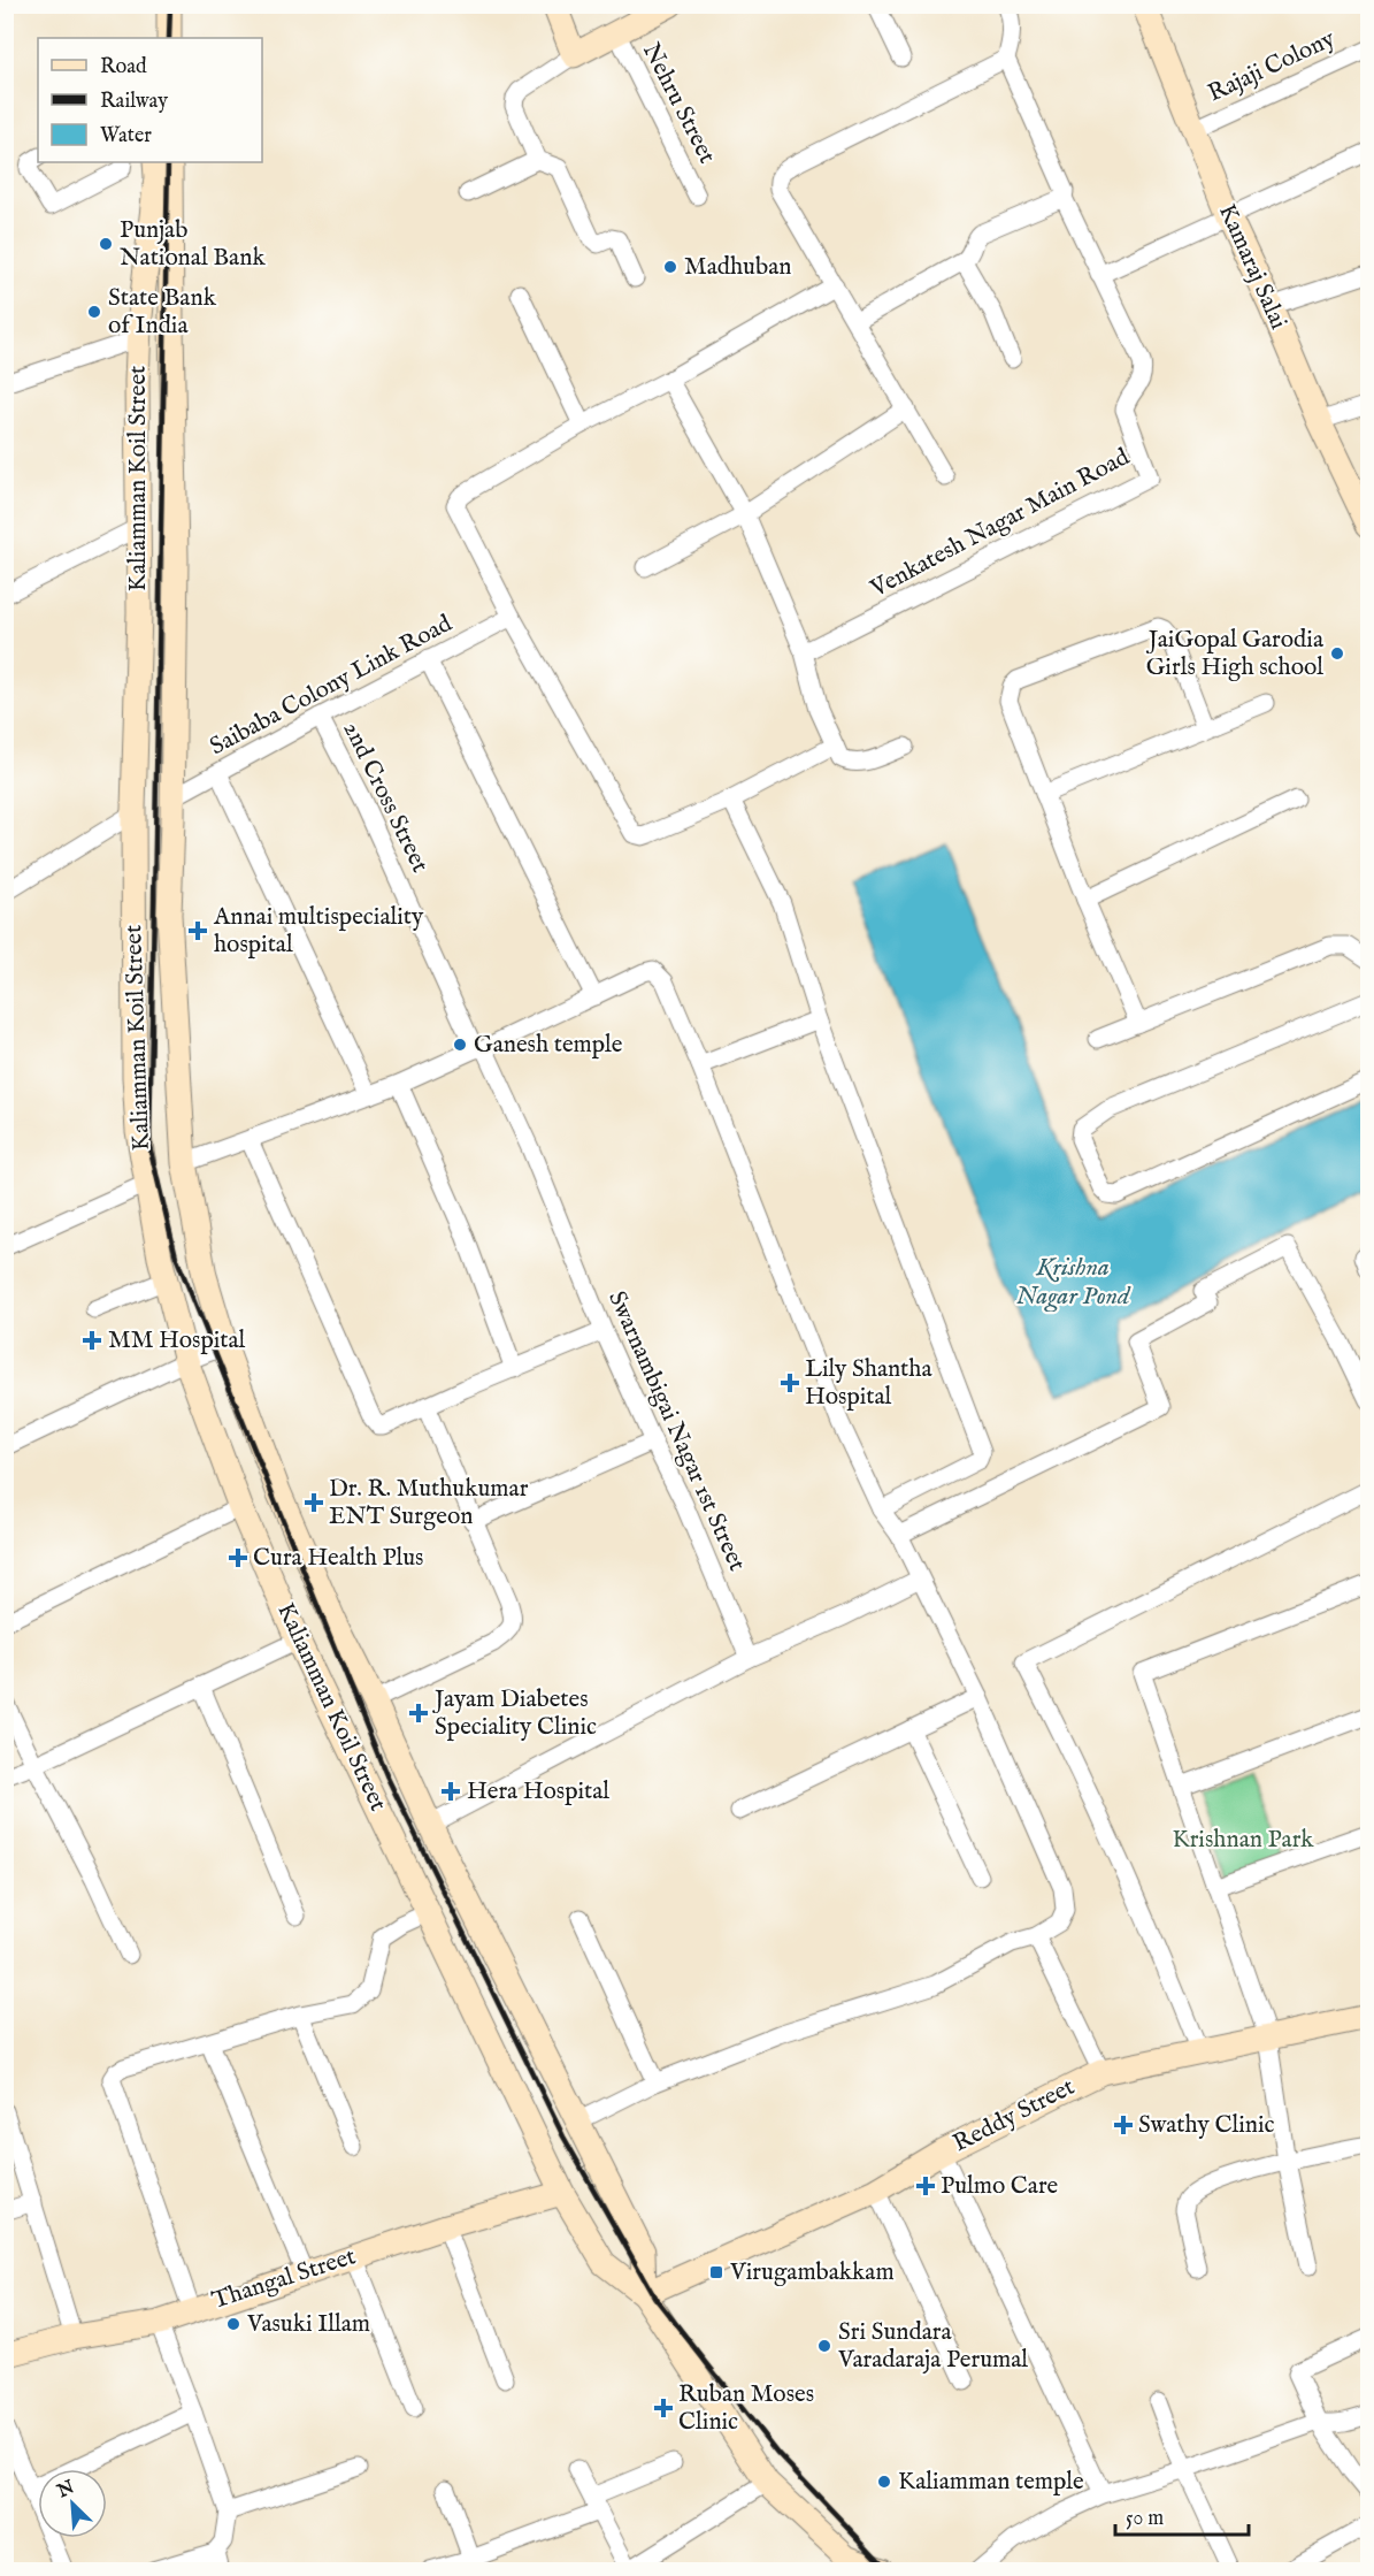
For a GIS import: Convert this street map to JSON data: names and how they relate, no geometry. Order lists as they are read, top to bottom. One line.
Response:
{"streets":{"main road":["Kamaraj Salai","Kaliamman Koil Street","Reddy Street","Thangal Street"],"street":["Rajaji Colony","Nehru Street","Venkatesh Nagar Main Road","Saibaba Colony Link Road","2nd Cross Street","Swarnambigai Nagar 1st Street"]},"crossings":[["Rajaji Colony","Kamaraj Salai"],["Kaliamman Koil Street","Saibaba Colony Link Road"],["Kaliamman Koil Street","Reddy Street"],["Kaliamman Koil Street","Thangal Street"],["Saibaba Colony Link Road","2nd Cross Street"],["2nd Cross Street","Swarnambigai Nagar 1st Street"]],"water":["Krishna Nagar Pond"],"parks":["Krishnan Park"],"places":{"other":["Punjab National Bank","Madhuban","State Bank of India","JaiGopal Garodia Girls High school","Ganesh temple","Vasuki Illam","Sri Sundara Varadaraja Perumal","Kaliamman temple"],"health":["Annai multispeciality hospital","MM Hospital","Lily Shantha Hospital","Dr. R. Muthukumar ENT Surgeon","Cura Health Plus","Jayam Diabetes Speciality Clinic","Hera Hospital","Swathy Clinic","Pulmo Care","Ruban Moses Clinic"],"transit":["Virugambakkam"]},"legend":["Road","Railway","Water"],"scale_bar":"50 m","north":"top left"}
